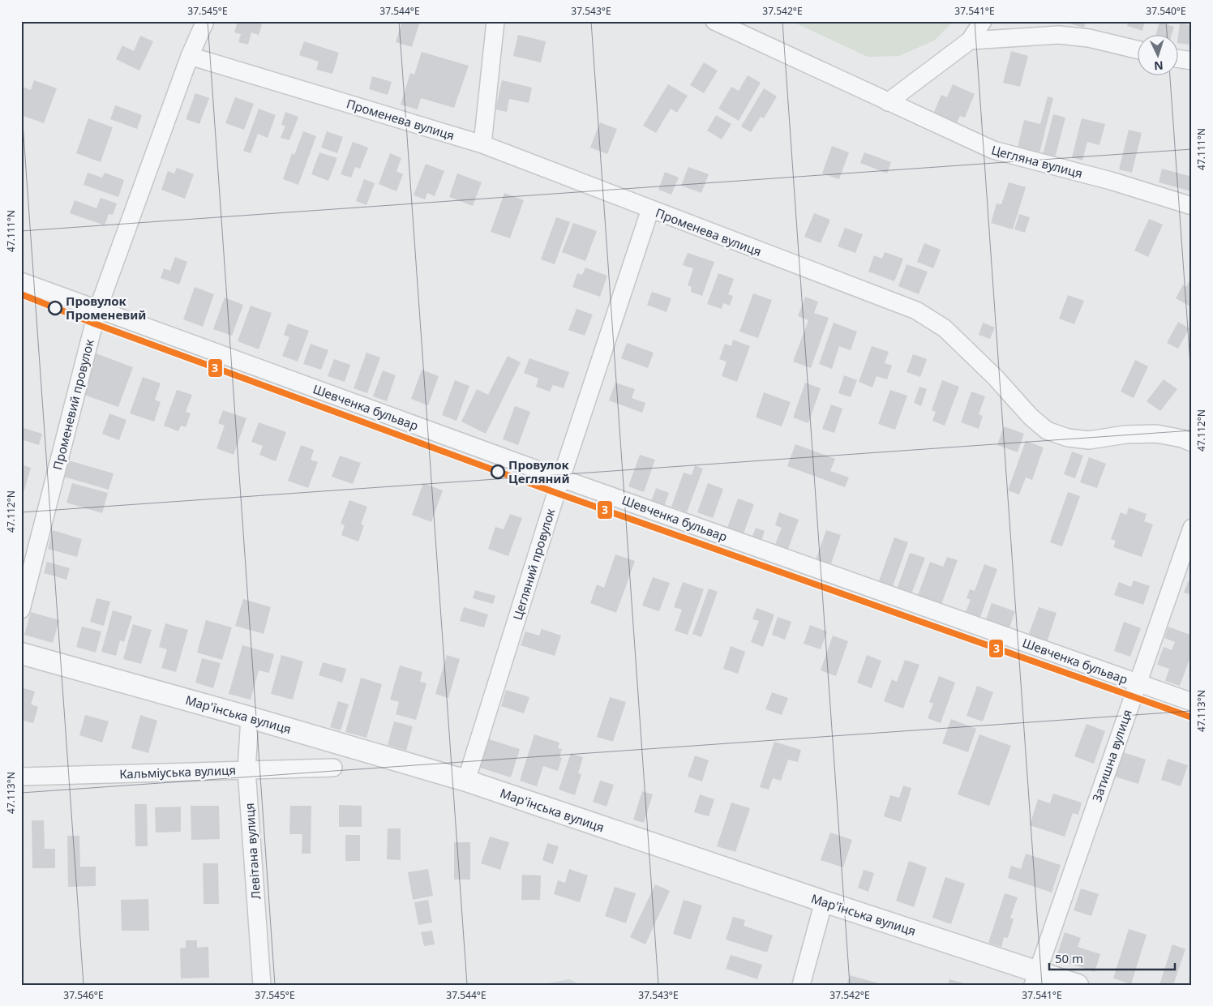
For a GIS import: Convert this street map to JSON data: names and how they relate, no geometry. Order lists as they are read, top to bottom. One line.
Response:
{"streets":{"street":["Променева вулиця","Цегляна вулиця","Променевий провулок","Шевченка бульвар","Цегляний провулок","Мар'їнська вулиця","Затишна вулиця","Кальміуська вулиця","Левітана вулиця"]},"crossings":[["Променева вулиця","Променевий провулок"],["Променева вулиця","Цегляний провулок"],["Променевий провулок","Шевченка бульвар"],["Шевченка бульвар","Цегляний провулок"],["Шевченка бульвар","Затишна вулиця"],["Цегляний провулок","Мар'їнська вулиця"],["Мар'їнська вулиця","Затишна вулиця"],["Мар'їнська вулиця","Левітана вулиця"],["Кальміуська вулиця","Левітана вулиця"]],"places":["Провулок Променевий","Провулок Цегляний"],"lines":["transit line 3"],"scale_bar":"50 m","north":"bottom","coordinates":["37.545°E","37.544°E","37.543°E","37.542°E","37.541°E","37.540°E","47.111°N","47.112°N","47.113°N","37.546°E"]}
